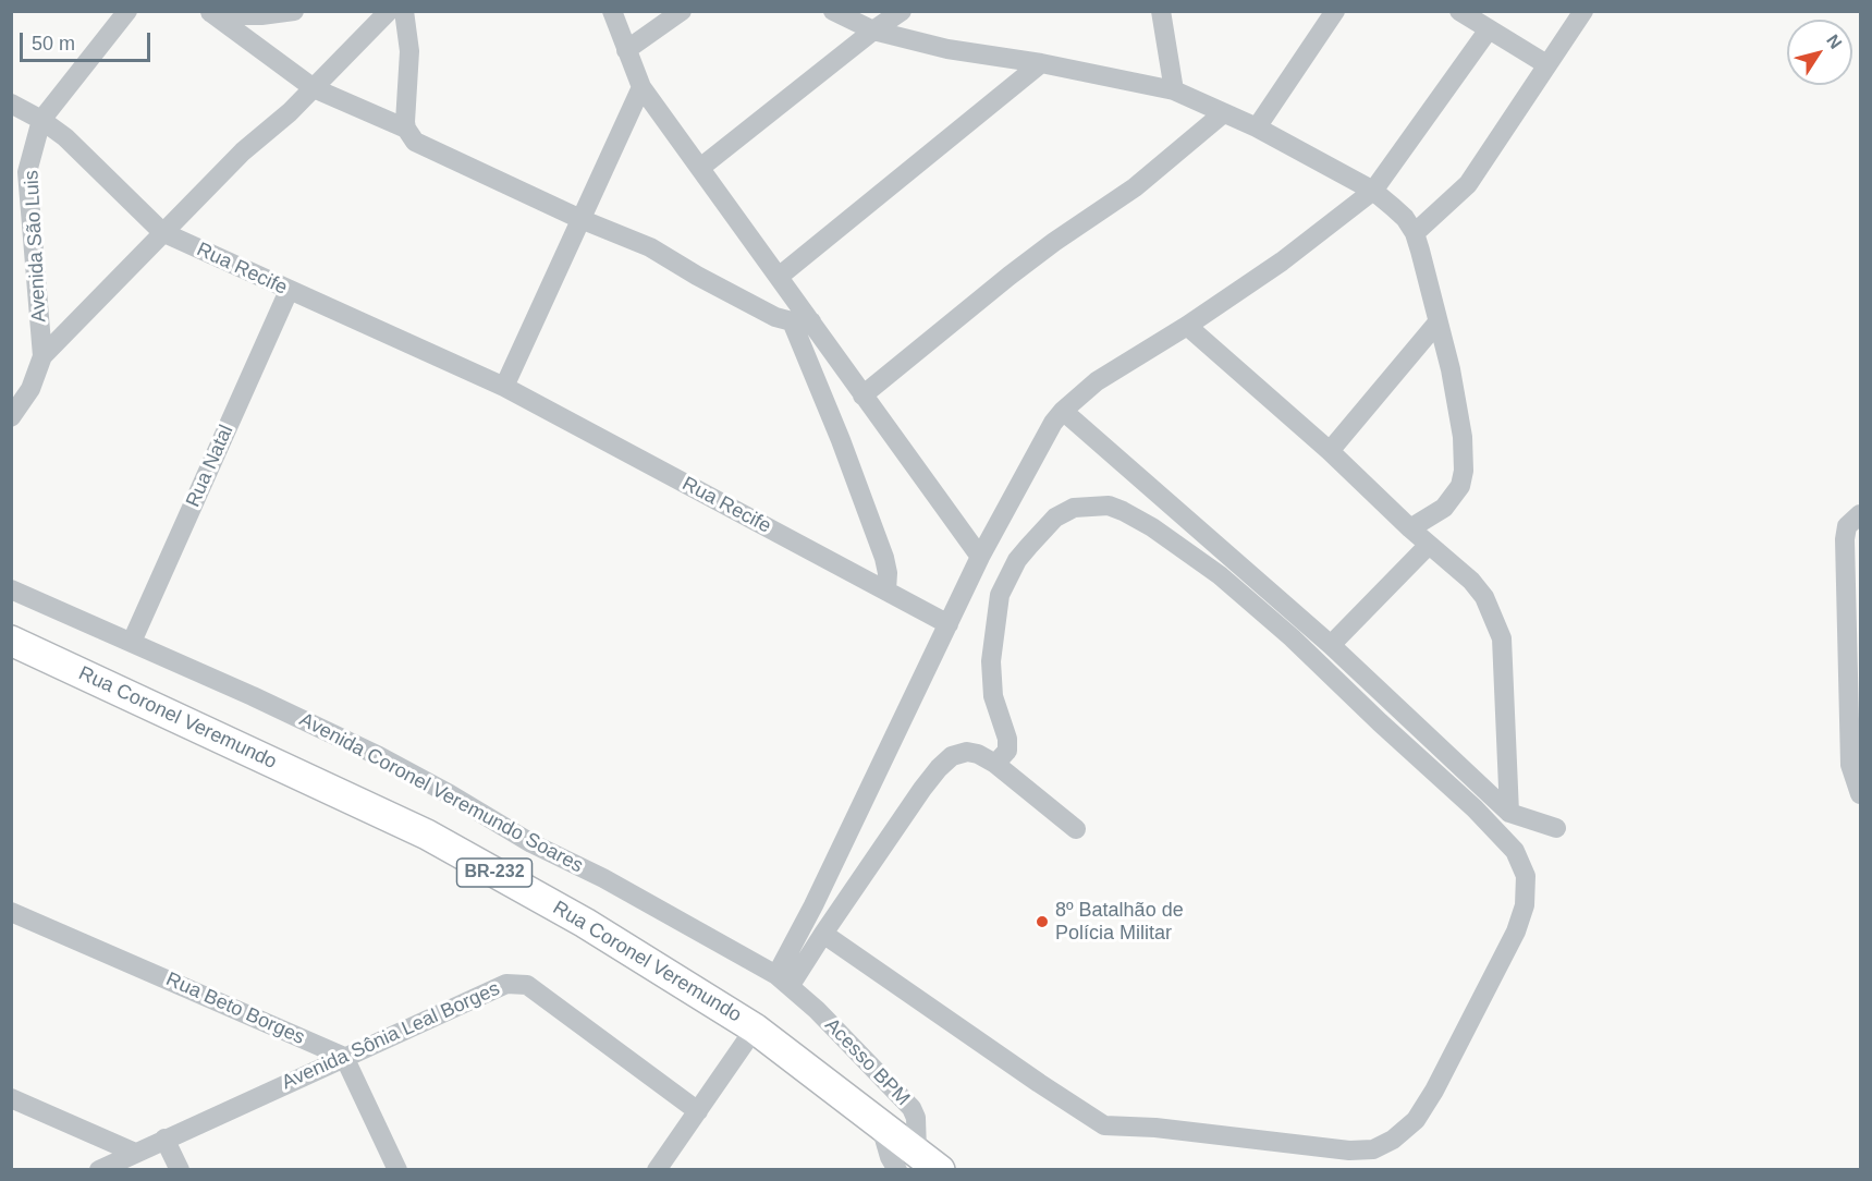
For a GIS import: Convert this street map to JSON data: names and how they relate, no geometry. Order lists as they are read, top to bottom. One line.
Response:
{"streets":{"highway":["Rua Coronel Veremundo","BR-232"],"street":["Avenida São Luis","Rua Recife","Rua Natal","Avenida Coronel Veremundo Soares","Rua Beto Borges","Avenida Sônia Leal Borges","Acesso BPM"]},"crossings":[["Avenida São Luis","Rua Recife"],["Rua Recife","Rua Natal"],["Rua Natal","Avenida Coronel Veremundo Soares"],["Rua Coronel Veremundo","Acesso BPM"],["Avenida Coronel Veremundo Soares","Acesso BPM"],["Rua Beto Borges","Avenida Sônia Leal Borges"]],"places":["8º Batalhão de Polícia Militar"],"scale_bar":"50 m","north":"top right"}
